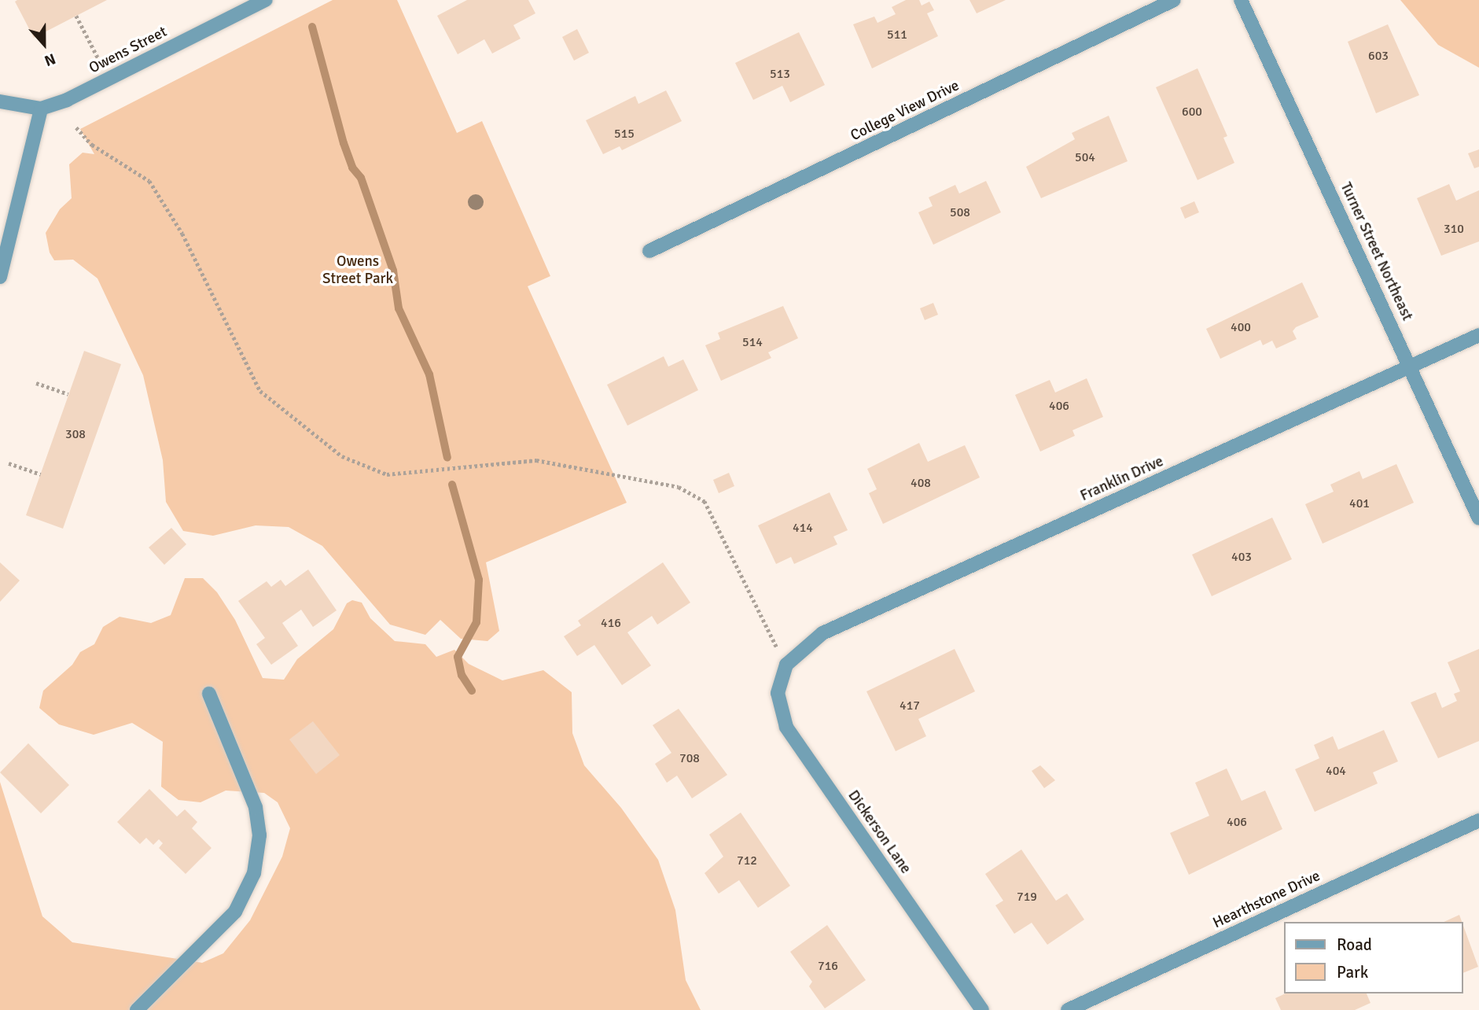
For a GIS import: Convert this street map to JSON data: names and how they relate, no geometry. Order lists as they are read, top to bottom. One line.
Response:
{"streets":{"street":["Owens Street","College View Drive","Turner Street Northeast","Franklin Drive","Dickerson Lane","Hearthstone Drive"]},"crossings":[["Turner Street Northeast","Franklin Drive"],["Franklin Drive","Dickerson Lane"]],"parks":["Owens Street Park"],"house_numbers":["511","603","513","600","515","504","508","310","400","514","406","308","408","401","414","403","416","417","708","404","406","712","719","716"],"legend":["Road","Park"],"north":"bottom"}
